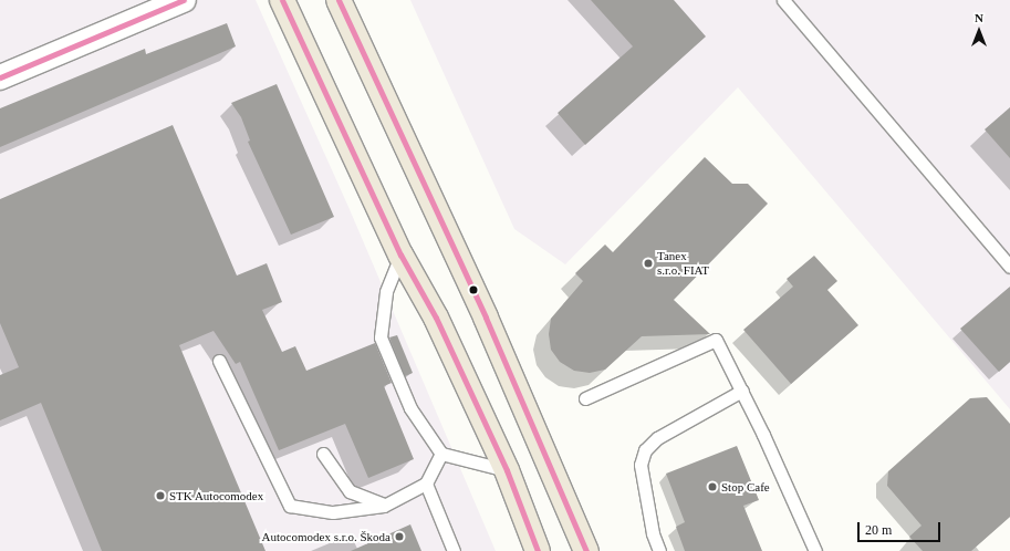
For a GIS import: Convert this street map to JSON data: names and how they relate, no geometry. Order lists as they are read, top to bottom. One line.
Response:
{"places":["Tanex s.r.o. FIAT","Stop Cafe","STK Autocomodex","Autocomodex s.r.o. Škoda"],"scale_bar":"20 m","north":"top"}
